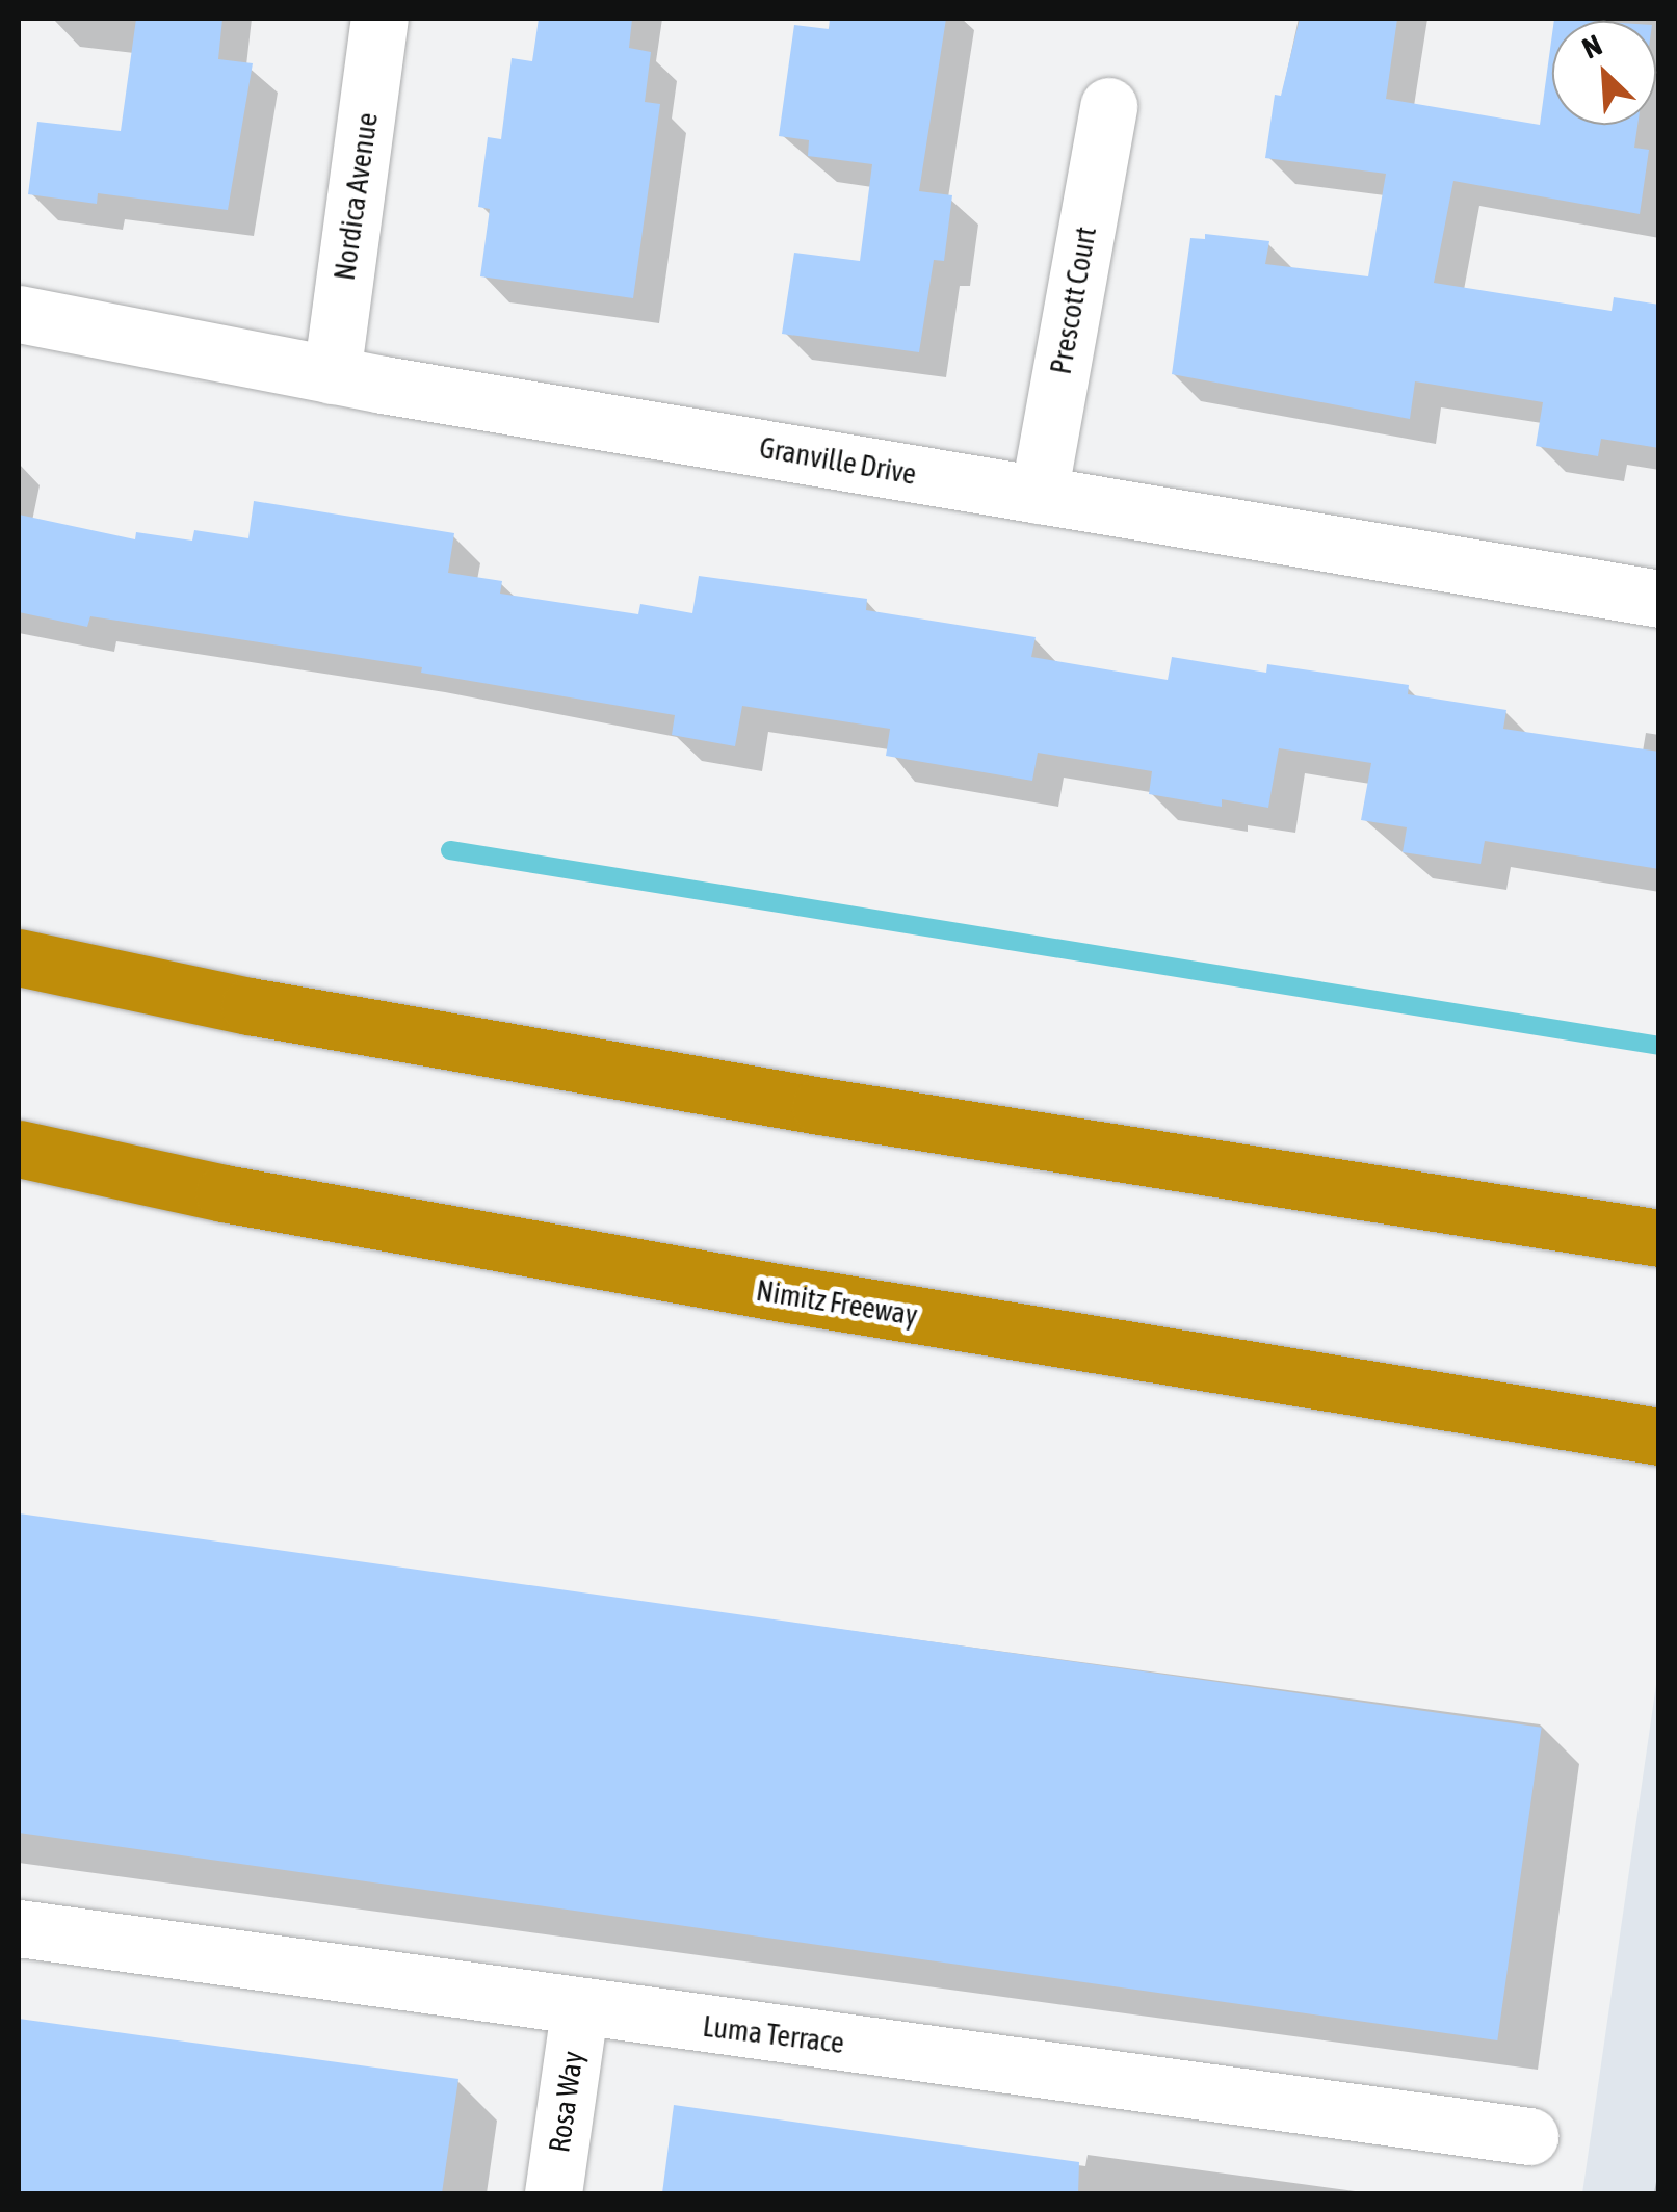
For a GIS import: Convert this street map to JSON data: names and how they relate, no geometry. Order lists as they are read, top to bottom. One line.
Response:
{"streets":{"highway":["Nimitz Freeway"],"street":["Nordica Avenue","Prescott Court","Granville Drive","Luma Terrace","Rosa Way"]},"crossings":[["Nordica Avenue","Granville Drive"],["Prescott Court","Granville Drive"],["Luma Terrace","Rosa Way"]],"north":"top left"}
